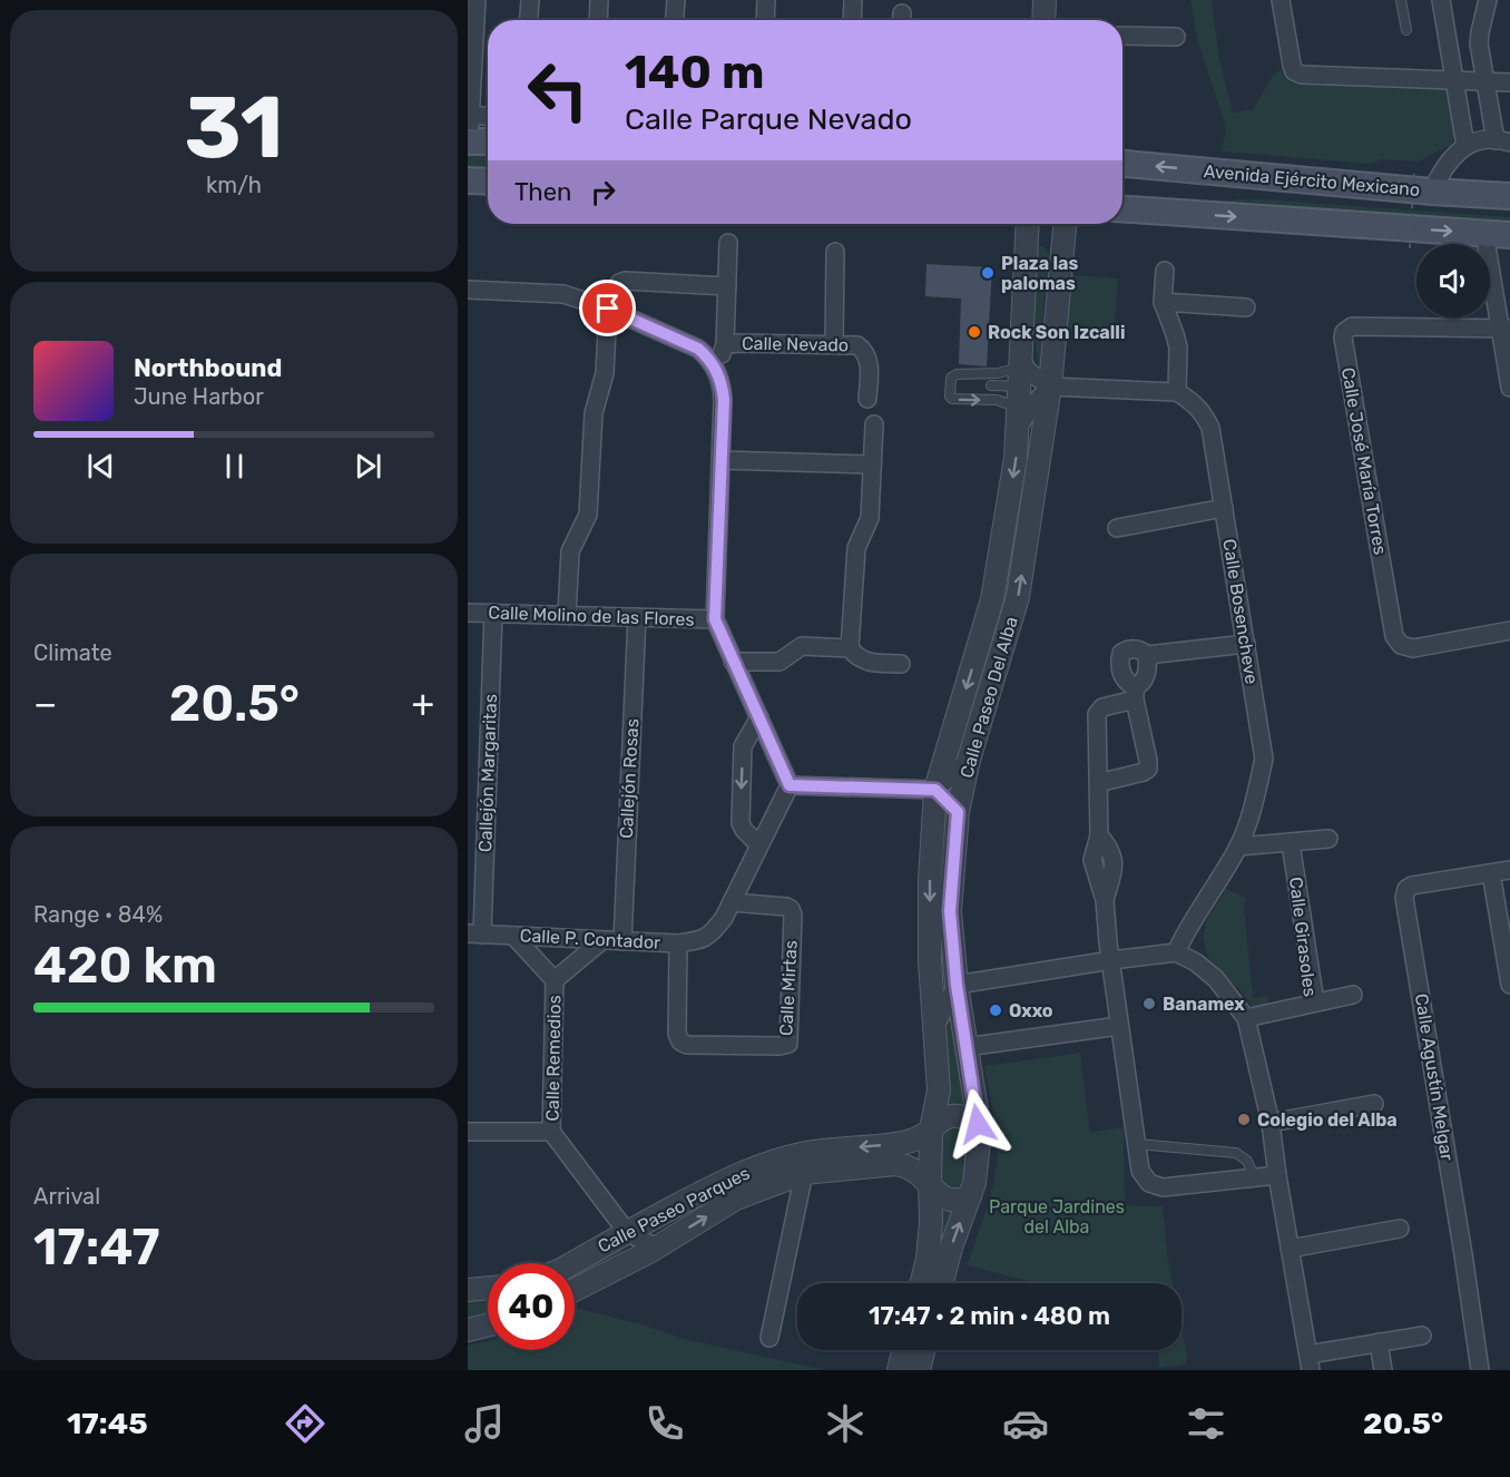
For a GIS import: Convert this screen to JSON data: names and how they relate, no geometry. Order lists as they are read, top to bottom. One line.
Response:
{"streets":{"main road":["Avenida Ejército Mexicano"],"street":["Calle Nevado","Calle José María Torres","Calle Bosencheve","Calle Molino de las Flores","Calle Paseo Del Alba","Callejón Margaritas","Callejón Rosas","Calle Girasoles","Calle P. Contador","Calle Mirtas","Calle Remedios","Calle Agustín Melgar","Calle Paseo Parques"]},"crossings":[["Calle Molino de las Flores","Callejón Margaritas"],["Calle Molino de las Flores","Callejón Rosas"],["Calle Paseo Del Alba","Calle Paseo Parques"],["Callejón Margaritas","Calle P. Contador"],["Callejón Rosas","Calle P. Contador"],["Calle P. Contador","Calle Mirtas"],["Calle P. Contador","Calle Remedios"],["Calle Remedios","Calle Paseo Parques"]],"parks":["Parque Jardines del Alba"],"places":["Plaza las palomas","Rock Son Izcalli","Banamex","Oxxo","Colegio del Alba"],"page":{"tile":[["31","km/h"],"Climate",["Range · 84%","420 km"],["Arrival","17:47"]],"turn":["140 m","Calle Parque Nevado"],"then":"Then","song":["Northbound","June Harbor"],"heat":["−","20.5°","+"],"limit":"40","trip":"17:47 · 2 min · 480 m","tabs":["17:45","20.5°"]}}
